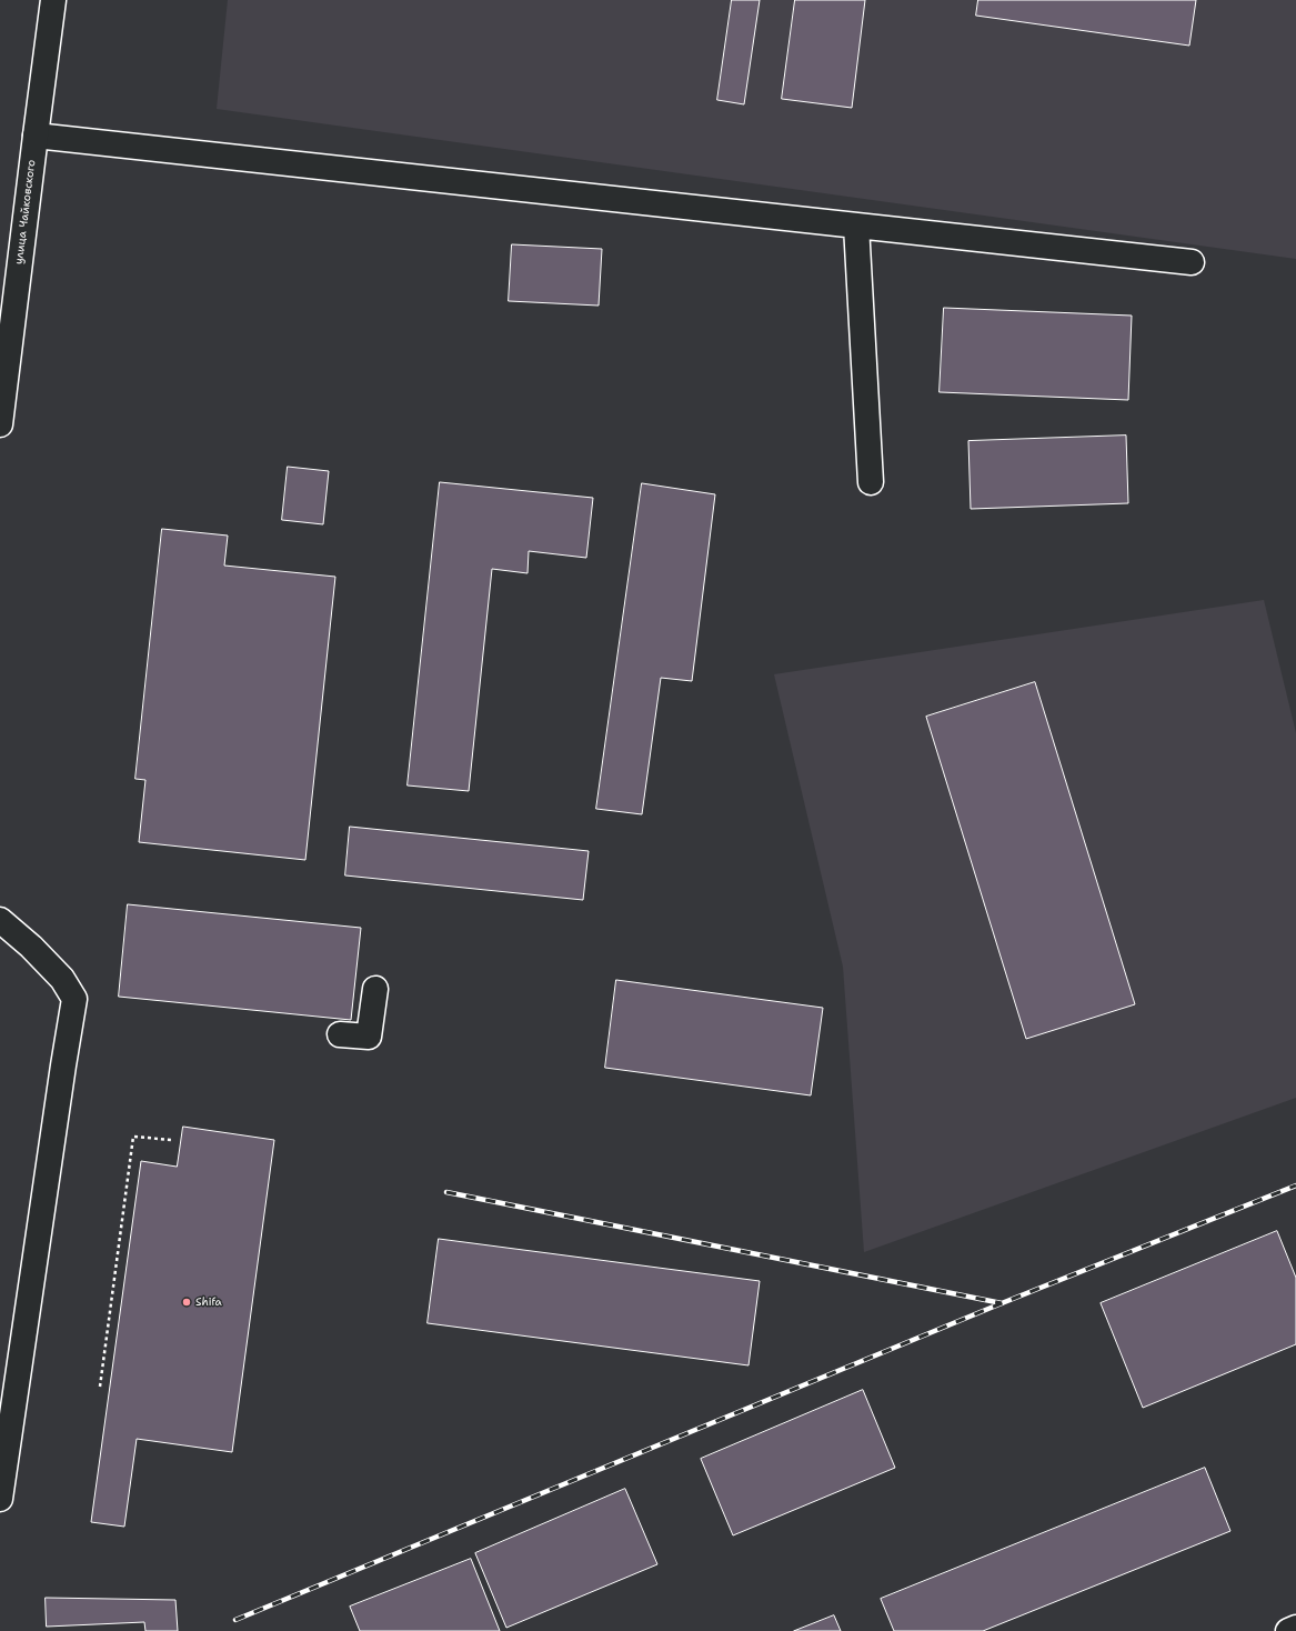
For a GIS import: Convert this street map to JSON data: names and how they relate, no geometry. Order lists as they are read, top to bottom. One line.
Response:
{"streets":{"main road":["улица Чайковского"]},"places":["Shifa"]}
